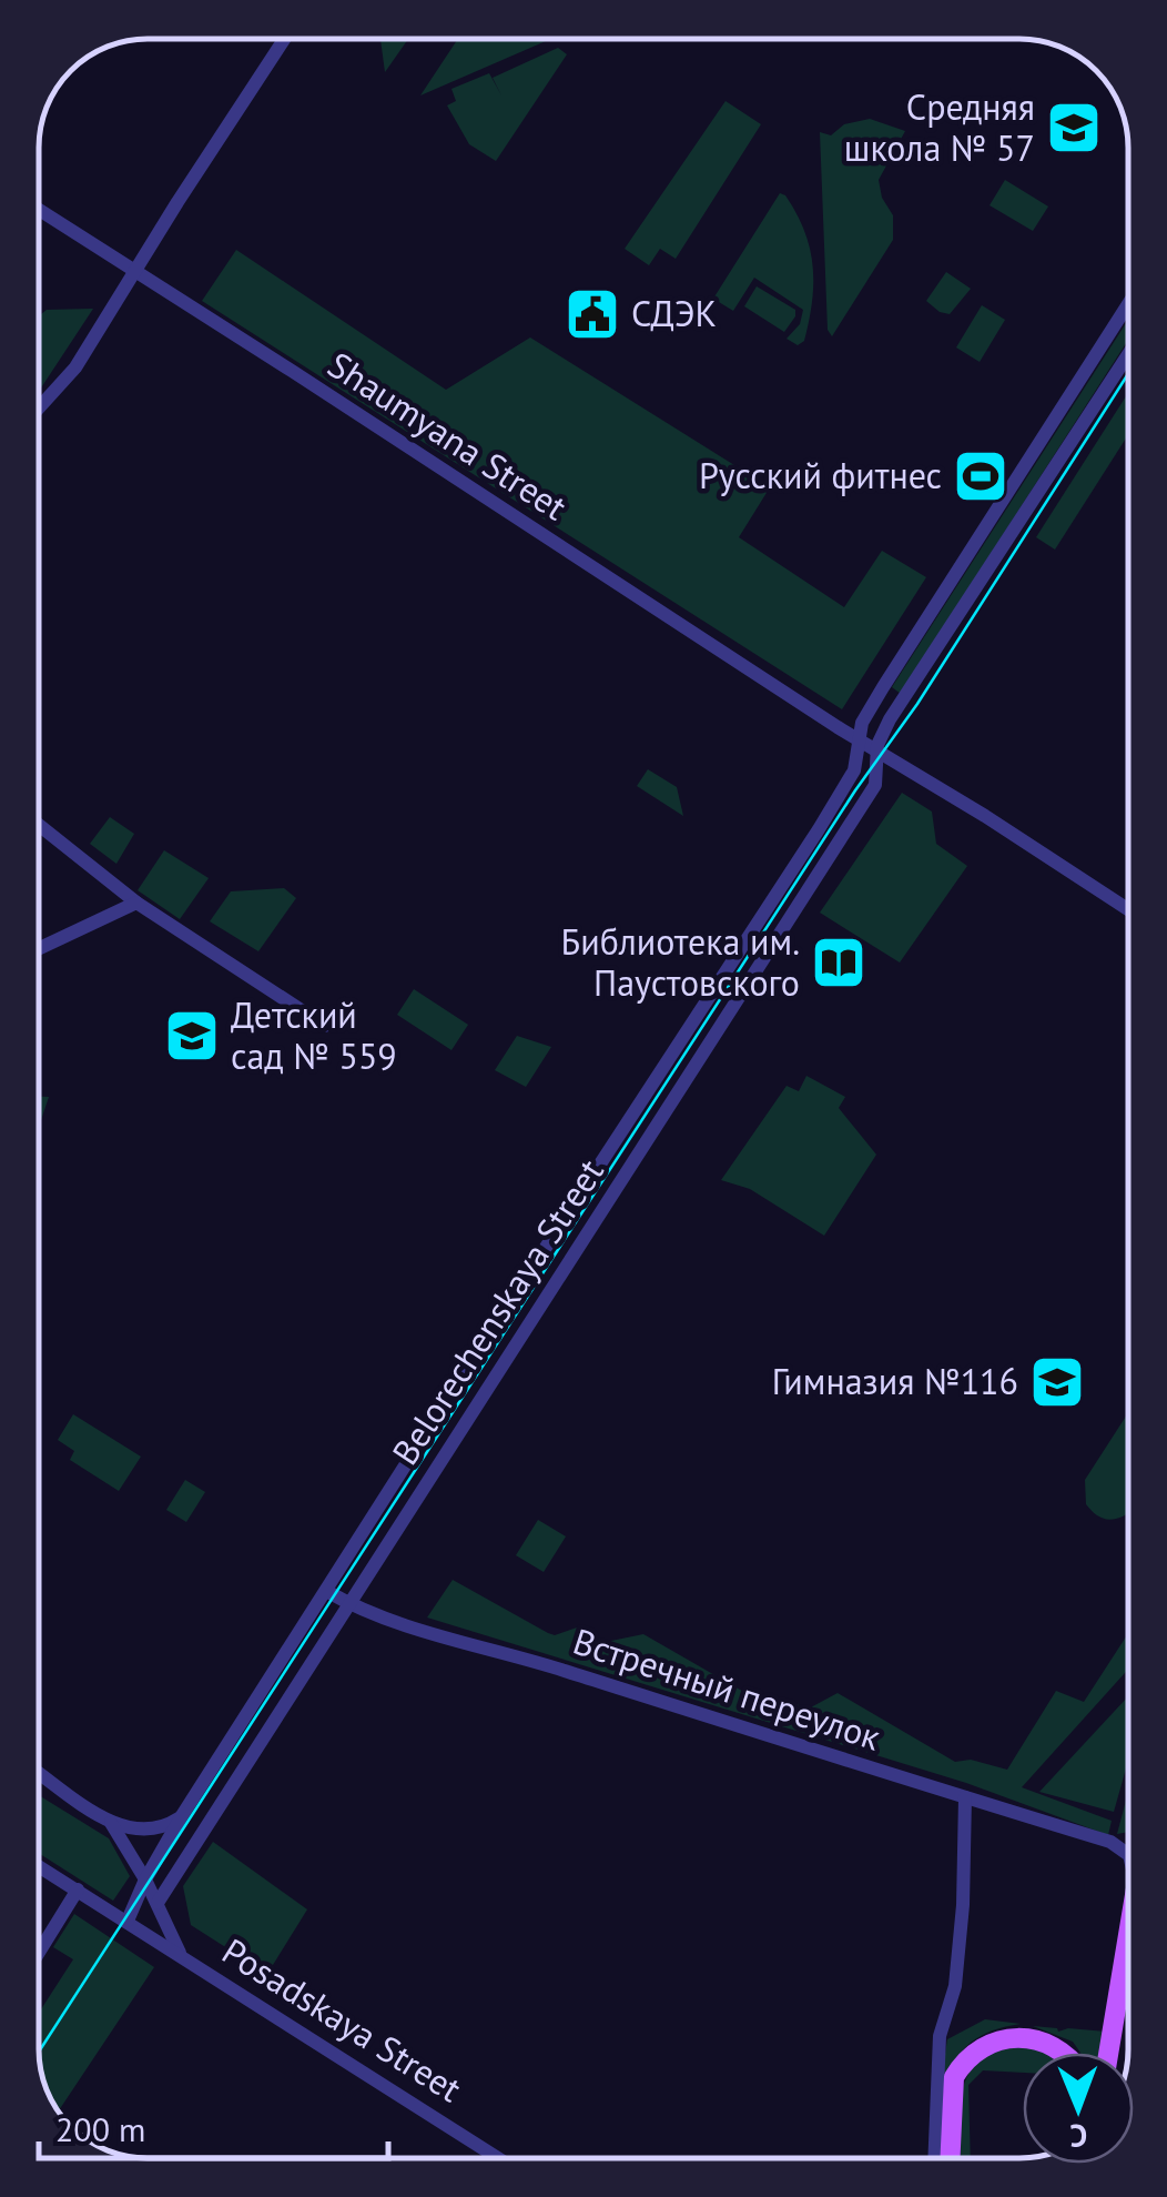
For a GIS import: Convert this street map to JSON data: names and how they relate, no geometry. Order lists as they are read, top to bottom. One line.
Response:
{"streets":{"street":["Belorechenskaya Street","Встречный переулок","Posadskaya Street"]},"crossings":[["Belorechenskaya Street","Встречный переулок"],["Belorechenskaya Street","Posadskaya Street"]],"places":{"school or university":["Средняя школа № 57","Детский сад № 559","Гимназия №116"],"public building":["СДЭК"],"sports":["Русский фитнес"],"library":["Библиотека им. Паустовского"]},"scale_bar":"200 m","north":"bottom"}
